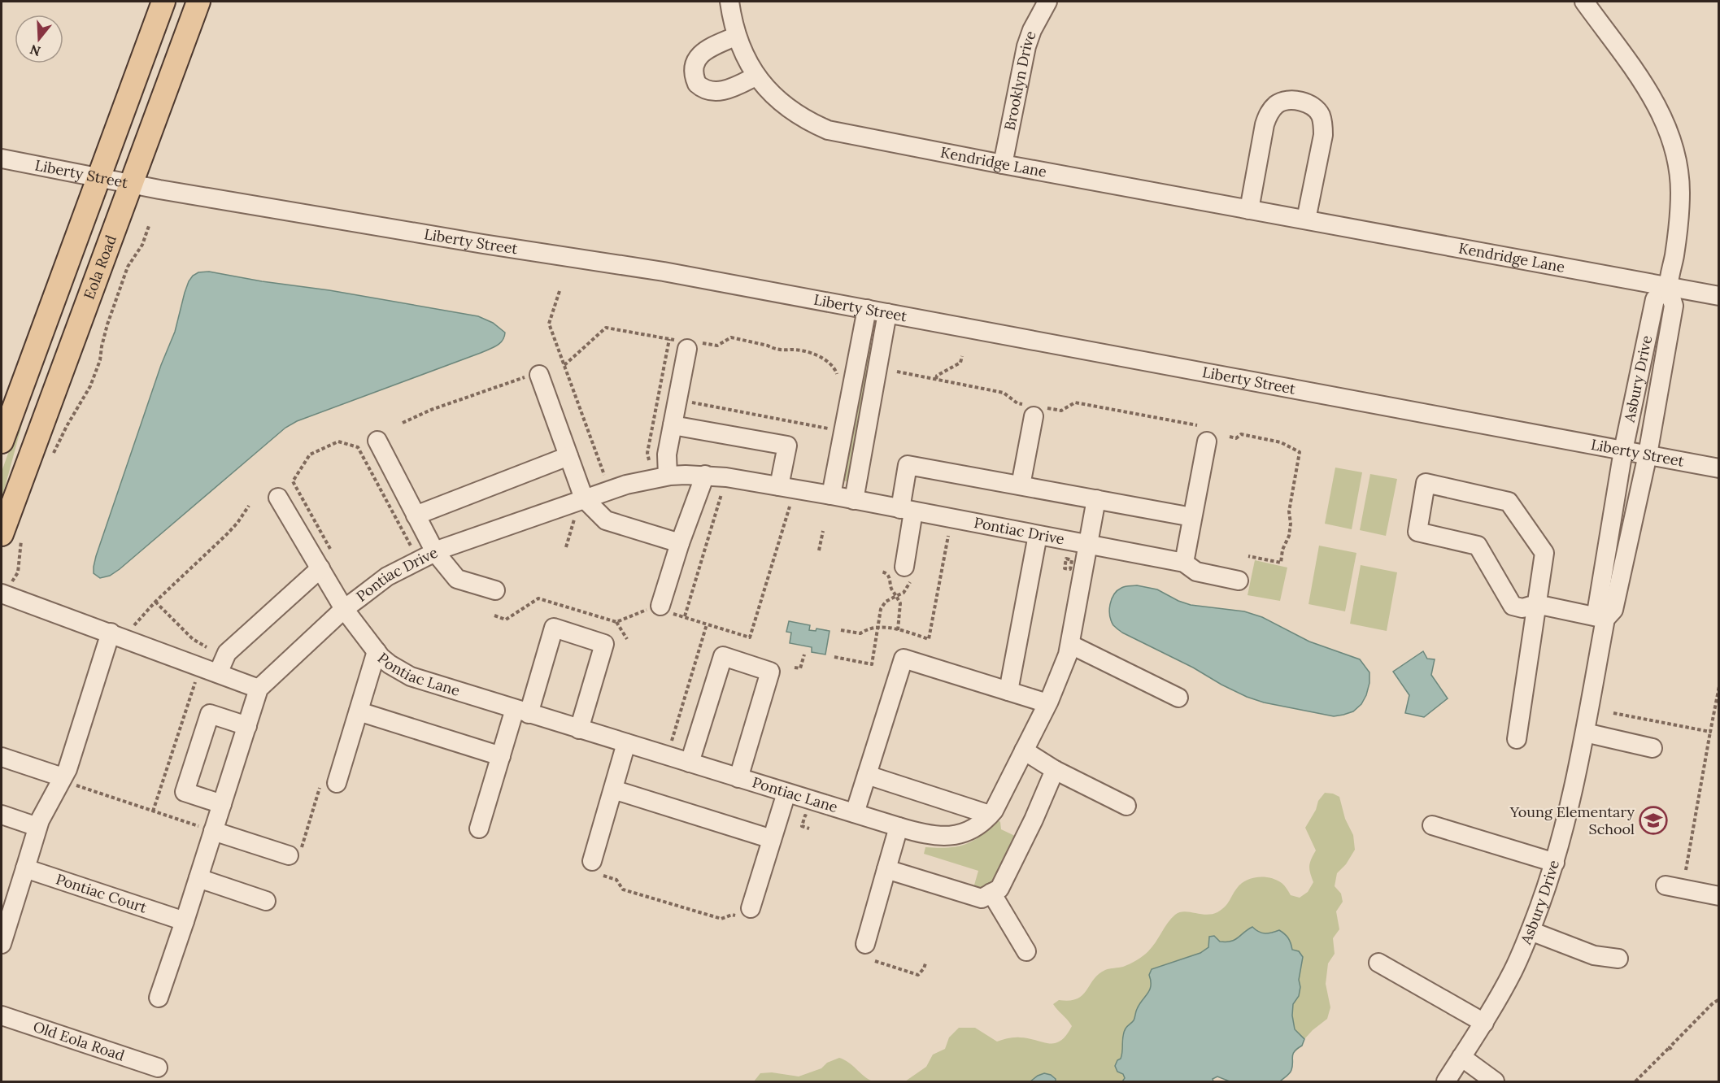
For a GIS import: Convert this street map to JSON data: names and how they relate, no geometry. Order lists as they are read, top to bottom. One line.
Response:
{"streets":{"main road":["Eola Road"],"street":["Brooklyn Drive","Kendridge Lane","Liberty Street","Asbury Drive","Pontiac Drive","Pontiac Lane","Pontiac Court","Old Eola Road"]},"crossings":[["Brooklyn Drive","Kendridge Lane"],["Kendridge Lane","Asbury Drive"],["Liberty Street","Eola Road"],["Liberty Street","Asbury Drive"],["Pontiac Drive","Pontiac Lane"]],"places":{"school or university":["Young Elementary School"]},"north":"bottom"}
